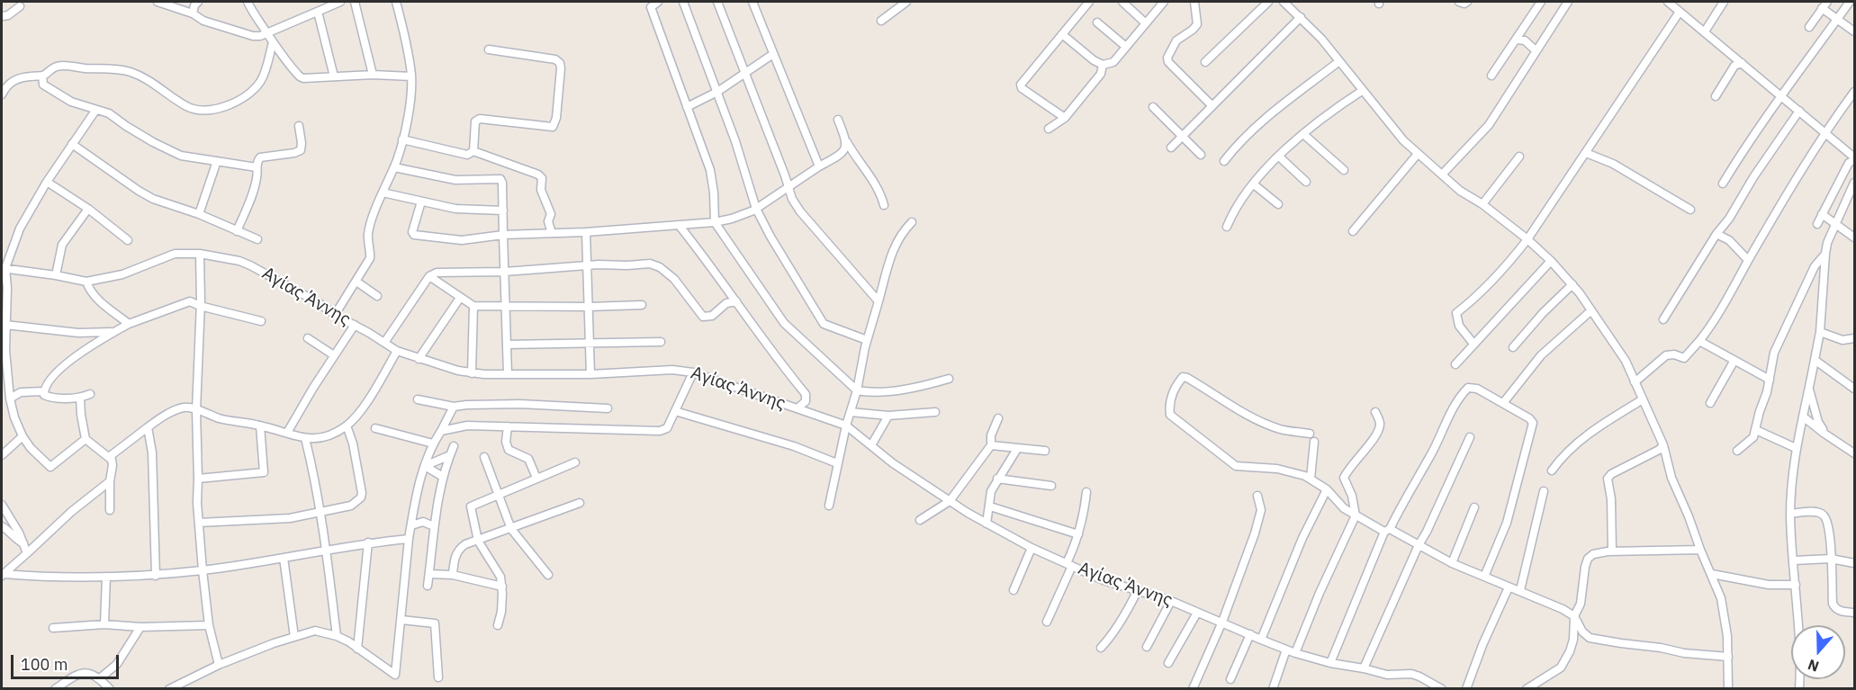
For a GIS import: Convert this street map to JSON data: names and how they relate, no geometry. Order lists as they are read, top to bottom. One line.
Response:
{"streets":{"street":["Αγίας Άννης"]},"scale_bar":"100 m","north":"bottom"}
